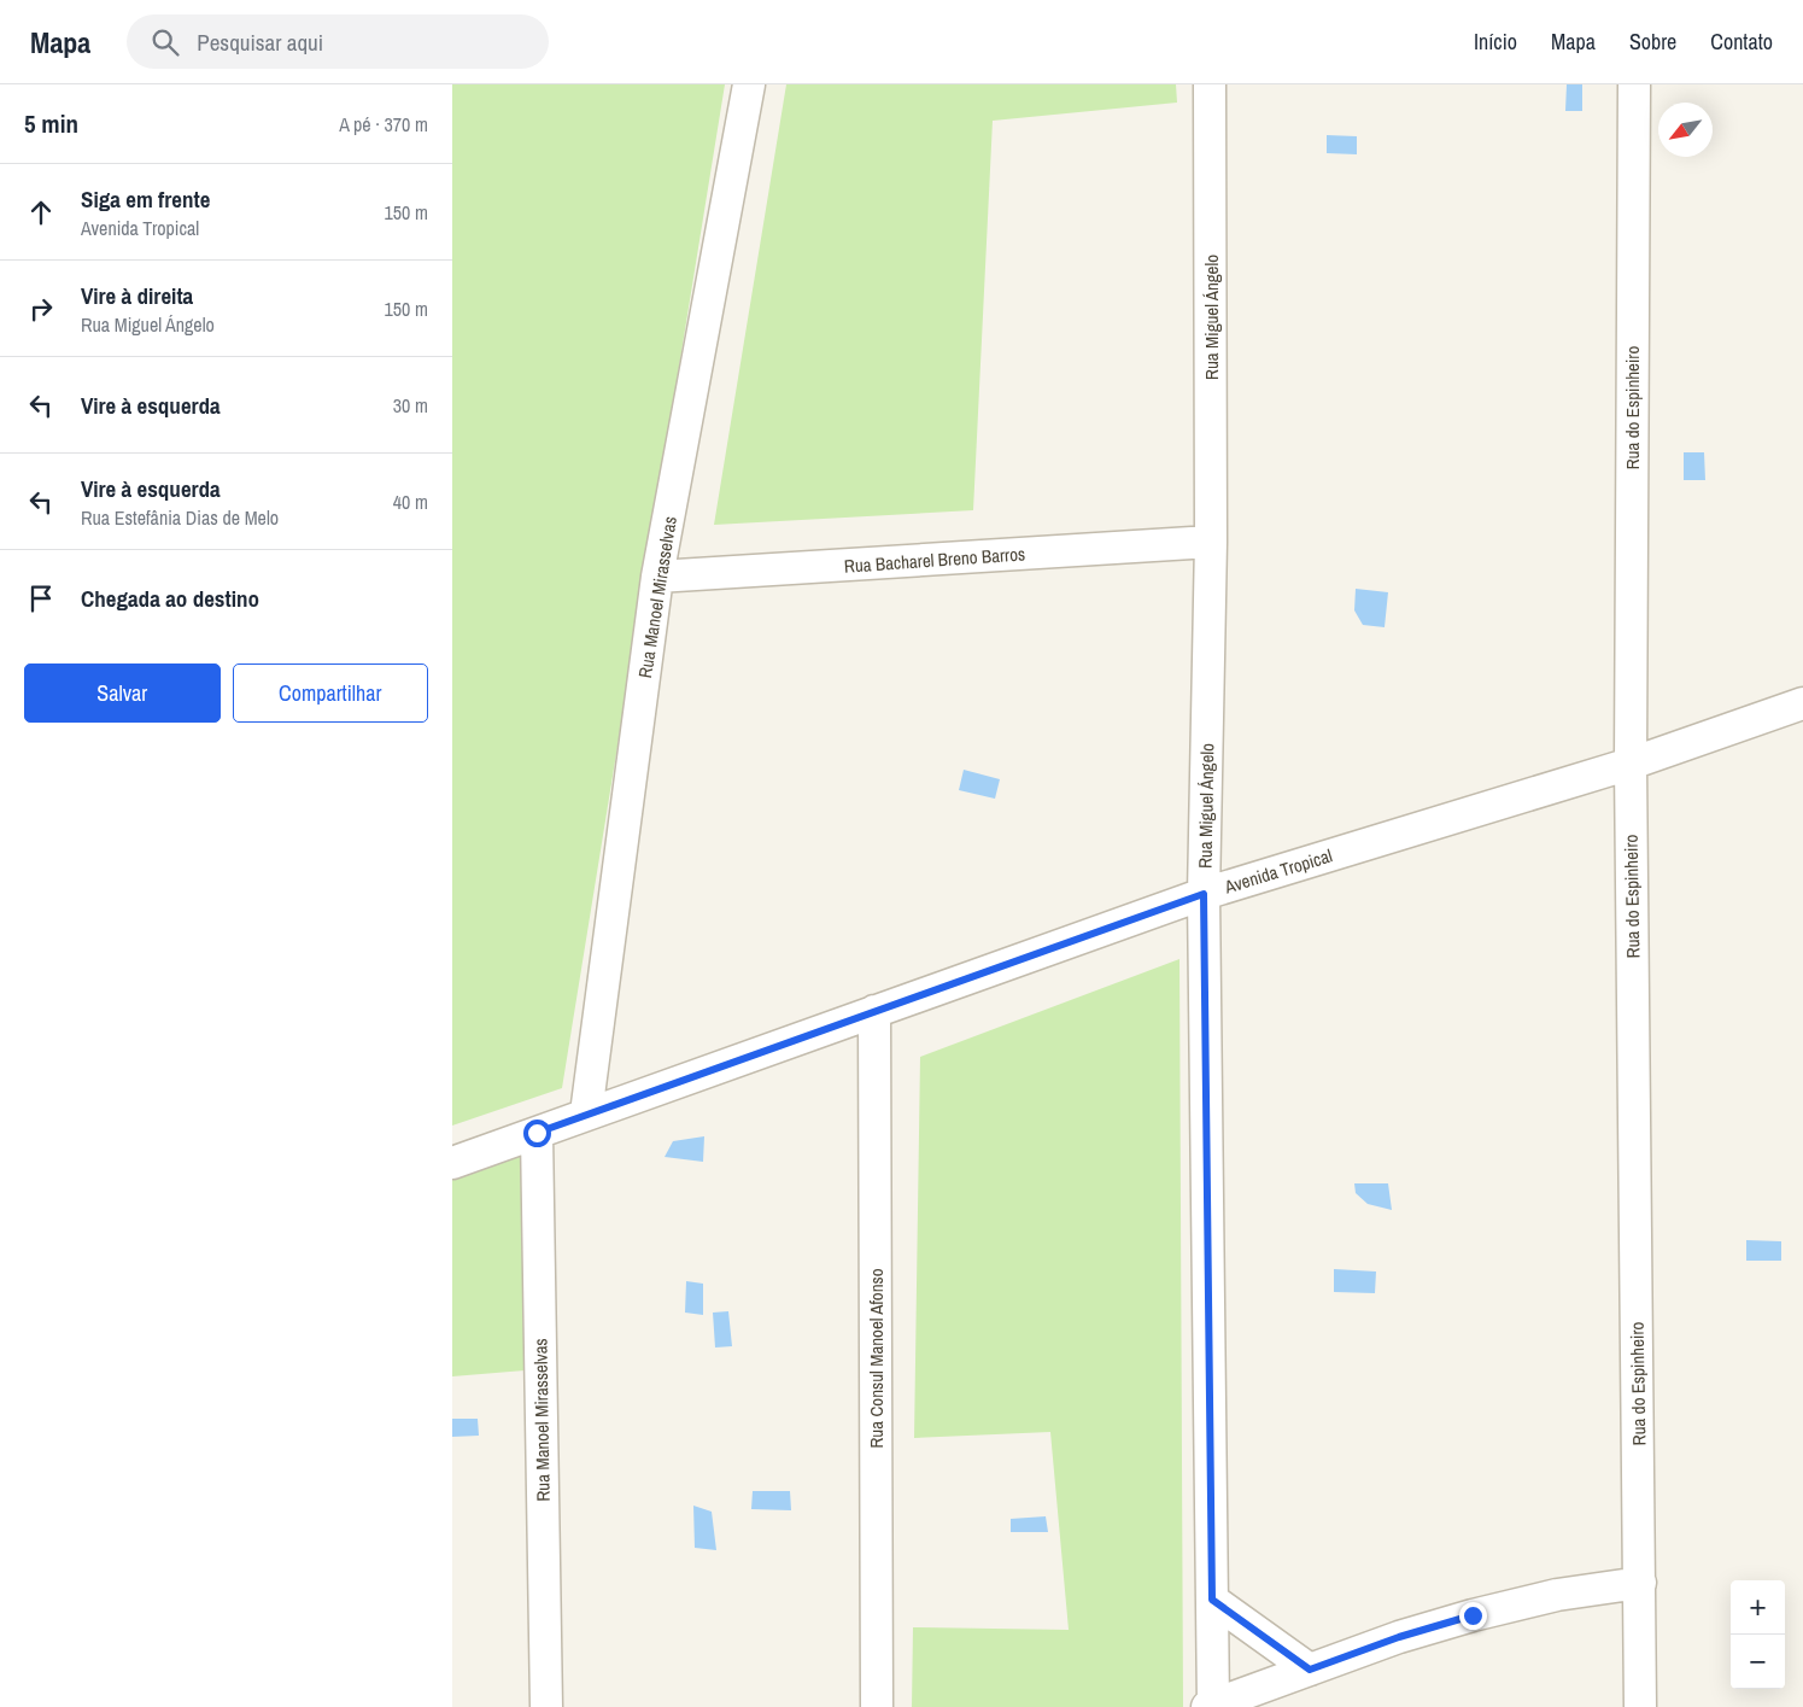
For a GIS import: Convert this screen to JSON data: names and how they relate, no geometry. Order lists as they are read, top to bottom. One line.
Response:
{"streets":{"street":["Rua Miguel Ángelo","Rua do Espinheiro","Rua Bacharel Breno Barros","Rua Manoel Mirasselvas","Avenida Tropical","Rua Consul Manoel Afonso"]},"crossings":[["Rua Miguel Ángelo","Rua Bacharel Breno Barros"],["Rua Miguel Ángelo","Avenida Tropical"],["Rua do Espinheiro","Avenida Tropical"],["Rua Bacharel Breno Barros","Rua Manoel Mirasselvas"],["Rua Manoel Mirasselvas","Avenida Tropical"],["Avenida Tropical","Rua Consul Manoel Afonso"]],"north":"bottom left","page":{"header":"Mapa","search":"Pesquisar aqui","nav":["Início","Mapa","Sobre","Contato"],"heading":["5 min","A pé · 370 m"],"list":[["Siga em frente","Avenida Tropical","150 m"],["Vire à direita","Rua Miguel Ángelo","150 m"],["Vire à esquerda","30 m"],["Vire à esquerda","Rua Estefânia Dias de Melo","40 m"],"Chegada ao destino"],"buttons":["Salvar","Compartilhar"],"map_buttons":["+","−"]}}
